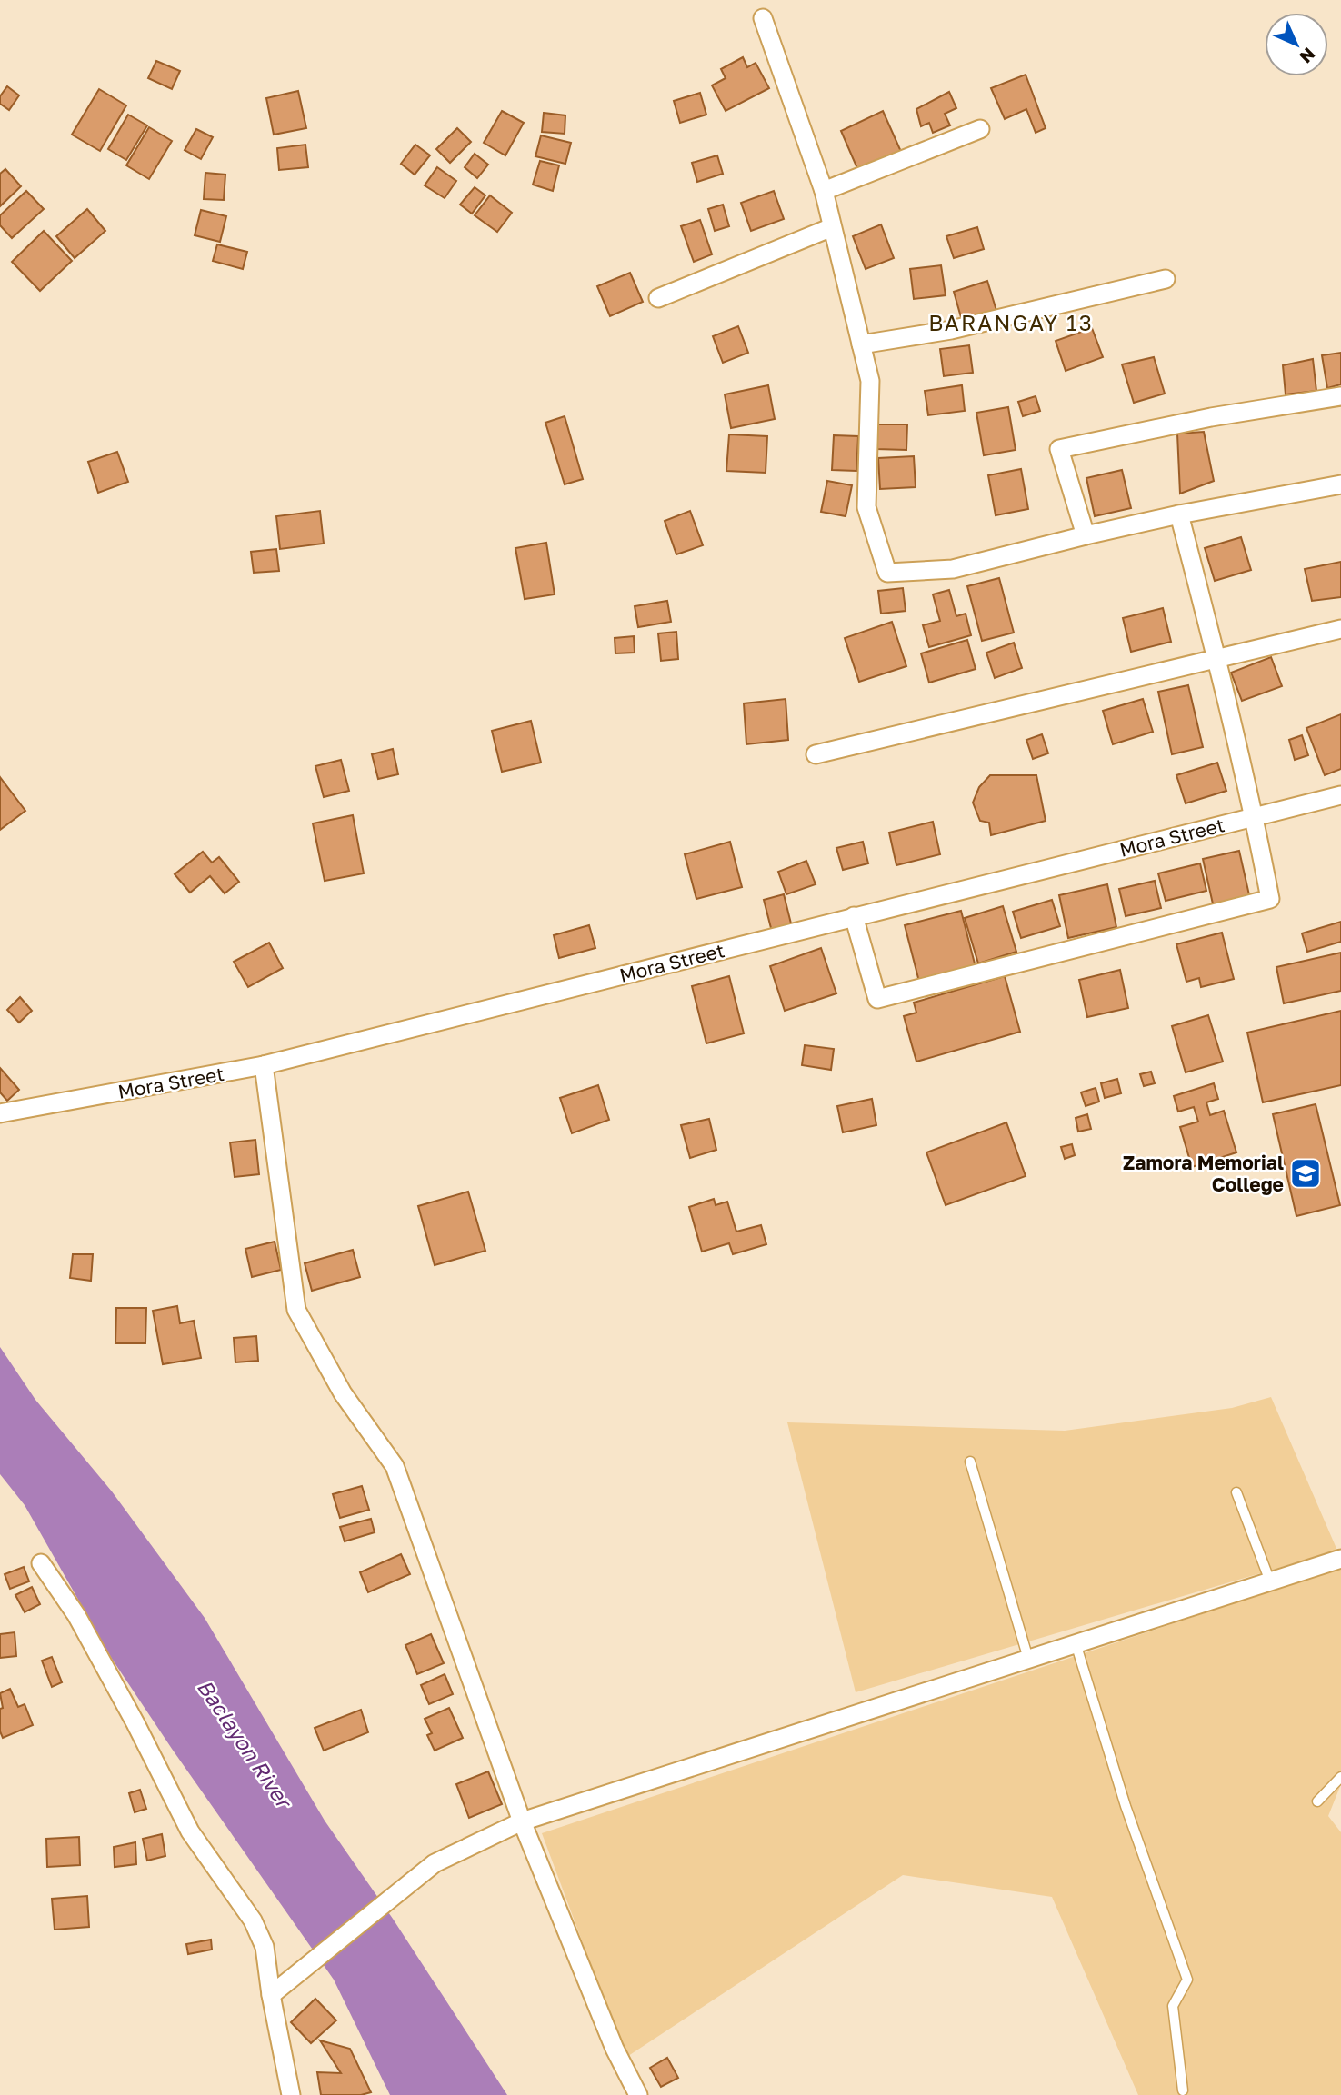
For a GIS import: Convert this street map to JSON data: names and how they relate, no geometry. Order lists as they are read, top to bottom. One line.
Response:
{"streets":{"street":["Mora Street"]},"districts":["BARANGAY 13"],"water":["Baclayon River"],"places":{"school or university":["Zamora Memorial College"]},"north":"bottom right"}
